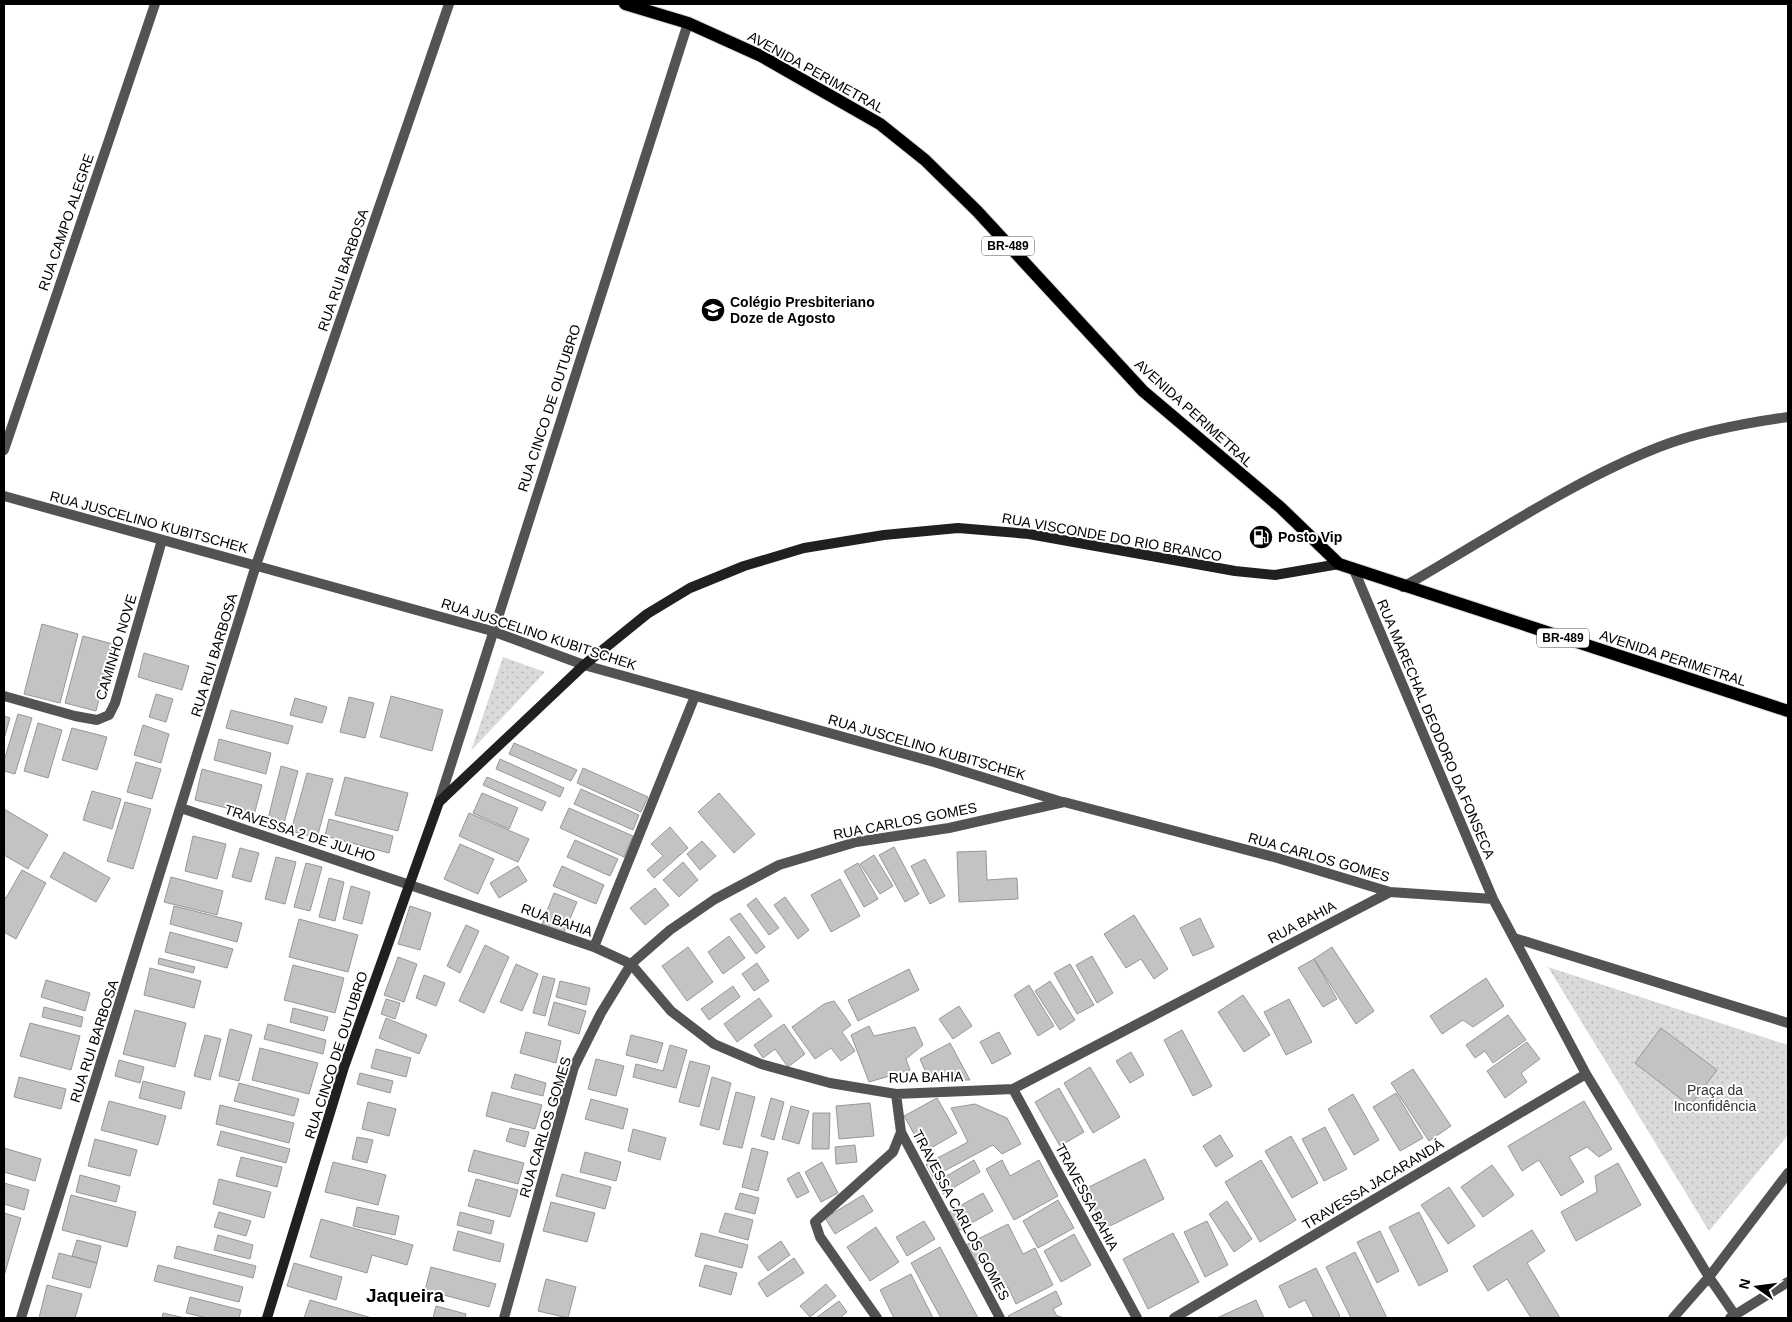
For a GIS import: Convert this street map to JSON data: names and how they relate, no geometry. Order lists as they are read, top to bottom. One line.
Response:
{"streets":{"main road":["AVENIDA PERIMETRAL","BR-489"],"street":["RUA CAMPO ALEGRE","RUA RUI BARBOSA","RUA CINCO DE OUTUBRO","RUA JUSCELINO KUBITSCHEK","RUA VISCONDE DO RIO BRANCO","CAMINHO NOVE","RUA MARECHAL DEODORO DA FONSECA","RUA CARLOS GOMES","TRAVESSA 2 DE JULHO","RUA BAHIA","TRAVESSA JACARANDÁ","TRAVESSA BAHIA","TRAVESSA CARLOS GOMES"]},"crossings":[["AVENIDA PERIMETRAL","RUA CINCO DE OUTUBRO"],["AVENIDA PERIMETRAL","RUA VISCONDE DO RIO BRANCO"],["AVENIDA PERIMETRAL","RUA MARECHAL DEODORO DA FONSECA"],["RUA RUI BARBOSA","RUA JUSCELINO KUBITSCHEK"],["RUA RUI BARBOSA","TRAVESSA 2 DE JULHO"],["RUA CINCO DE OUTUBRO","RUA JUSCELINO KUBITSCHEK"],["RUA CINCO DE OUTUBRO","RUA VISCONDE DO RIO BRANCO"],["RUA CINCO DE OUTUBRO","TRAVESSA 2 DE JULHO"],["RUA CINCO DE OUTUBRO","RUA BAHIA"],["RUA JUSCELINO KUBITSCHEK","RUA VISCONDE DO RIO BRANCO"],["RUA JUSCELINO KUBITSCHEK","CAMINHO NOVE"],["RUA JUSCELINO KUBITSCHEK","RUA CARLOS GOMES"],["RUA MARECHAL DEODORO DA FONSECA","RUA CARLOS GOMES"],["RUA CARLOS GOMES","RUA BAHIA"],["TRAVESSA 2 DE JULHO","RUA BAHIA"],["RUA BAHIA","TRAVESSA BAHIA"],["RUA BAHIA","TRAVESSA CARLOS GOMES"]],"districts":["Jaqueira"],"parks":["Praça da Inconfidência"],"places":{"school or university":["Colégio Presbiteriano Doze de Agosto"],"fuel station":["Posto Vip"]},"north":"left"}
